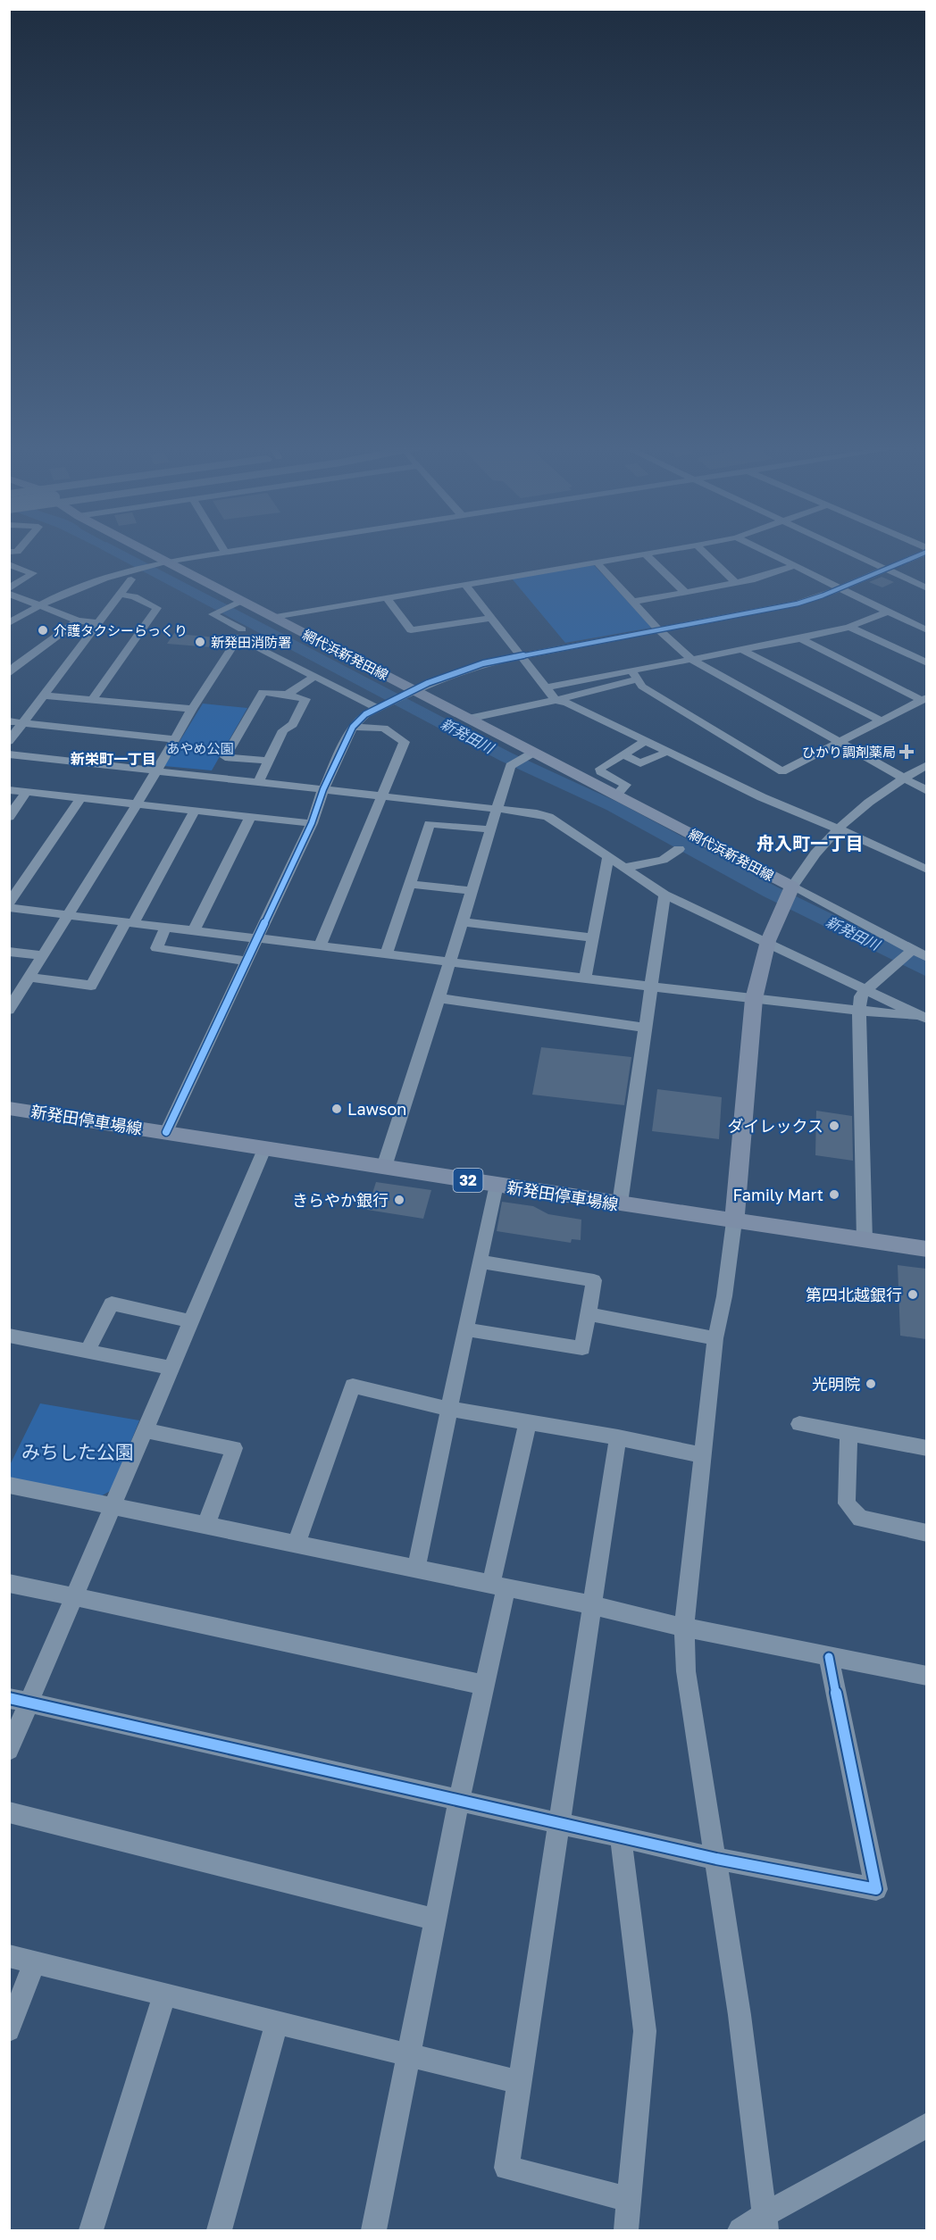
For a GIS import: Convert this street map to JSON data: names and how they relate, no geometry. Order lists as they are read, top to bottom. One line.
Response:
{"streets":{"main road":["網代浜新発田線","新発田停車場線","32"]},"districts":["新栄町一丁目","舟入町一丁目"],"water":["新発田川"],"parks":["あやめ公園","みちした公園"],"places":{"other":["介護タクシーらっくり","新発田消防署","Lawson","ダイレックス","Family Mart","きらやか銀行","第四北越銀行","光明院"],"health":["ひかり調剤薬局"]}}
